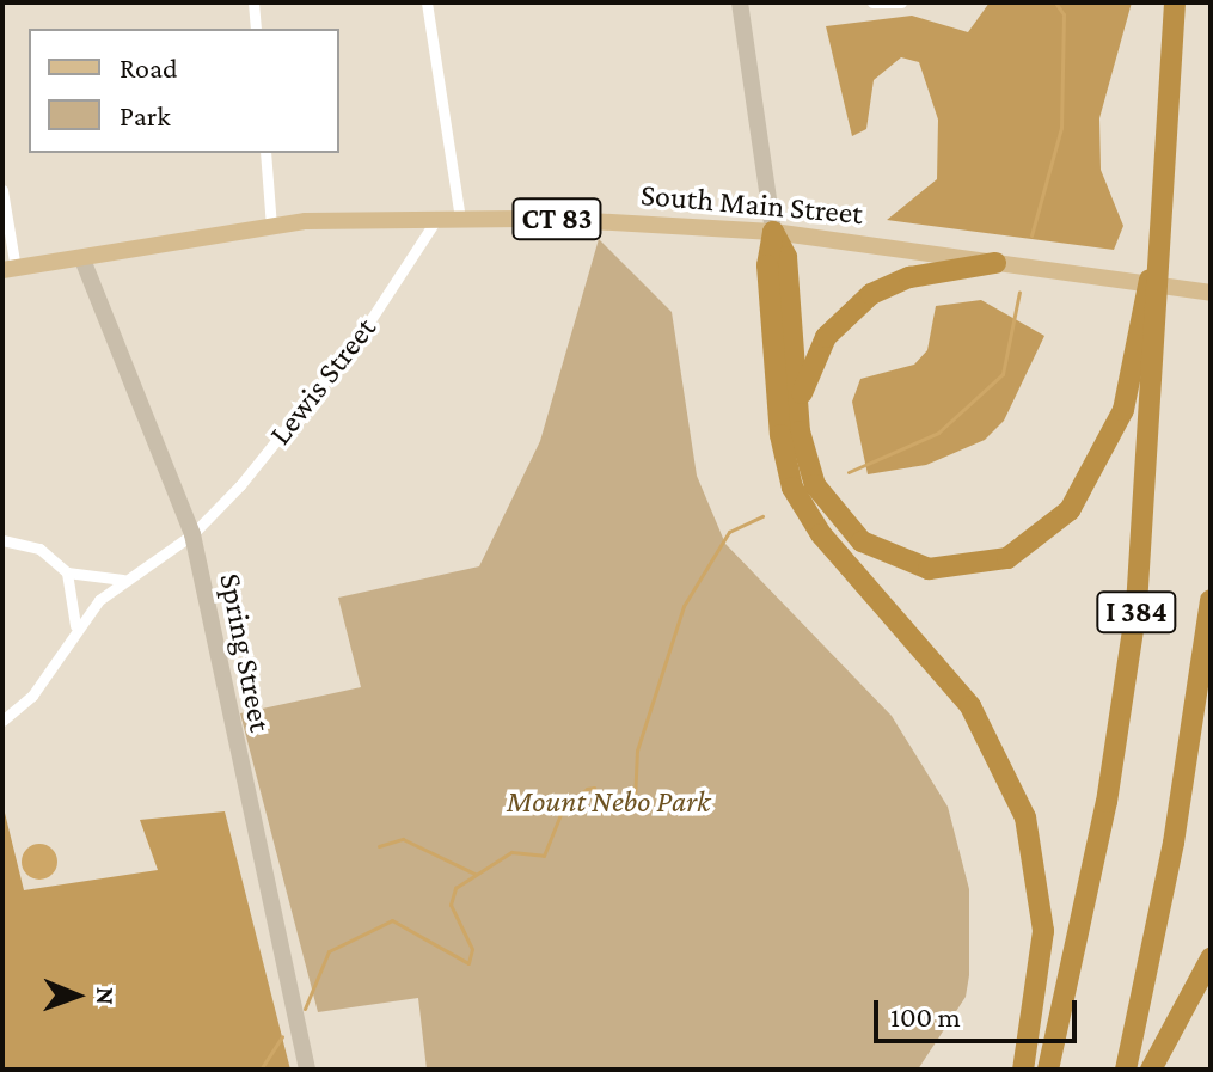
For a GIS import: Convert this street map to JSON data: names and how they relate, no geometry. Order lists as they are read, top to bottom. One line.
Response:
{"streets":{"highway":["I 384"],"main road":["South Main Street","CT 83"],"street":["Lewis Street","Spring Street"]},"crossings":[["South Main Street","Lewis Street"],["South Main Street","Spring Street"],["Lewis Street","Spring Street"]],"parks":["Mount Nebo Park"],"legend":["Road","Park"],"scale_bar":"100 m","north":"right"}
